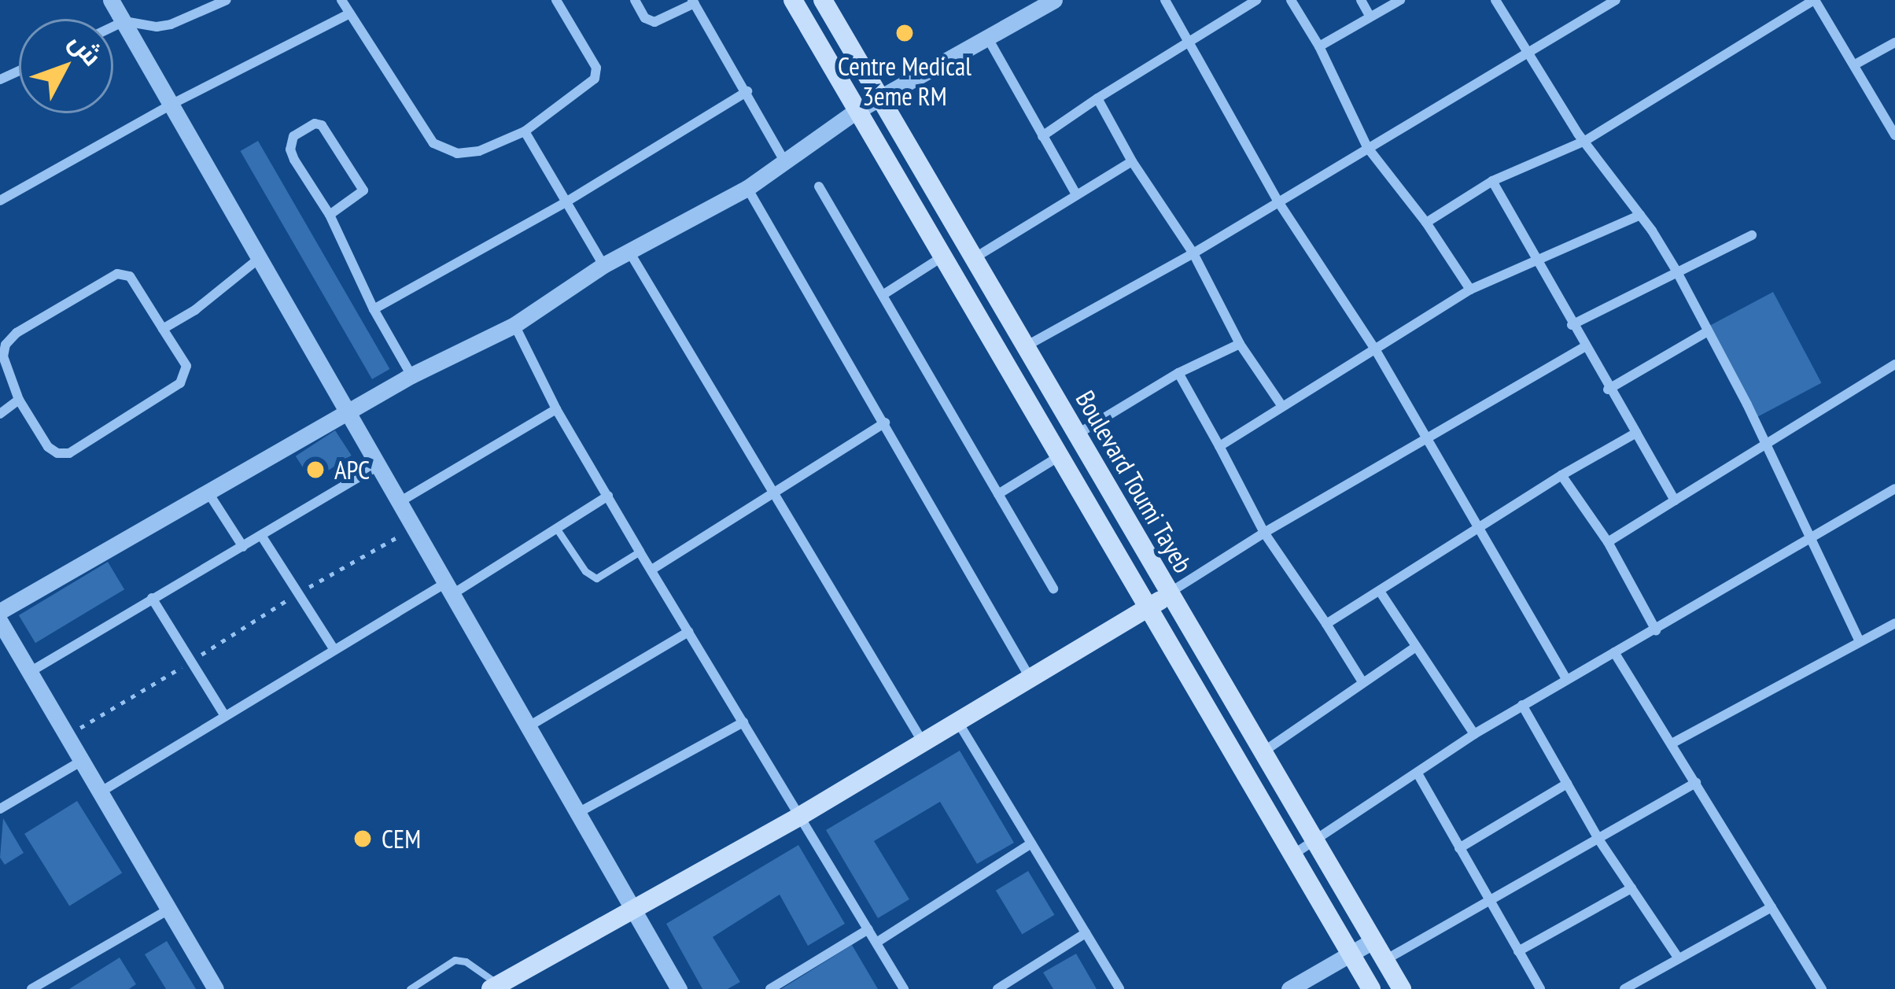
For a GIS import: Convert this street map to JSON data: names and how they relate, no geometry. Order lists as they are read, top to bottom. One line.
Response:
{"streets":{"main road":["Boulevard Toumi Tayeb"]},"places":["Centre Medical 3eme RM","APC","CEM"],"north":"top right"}
